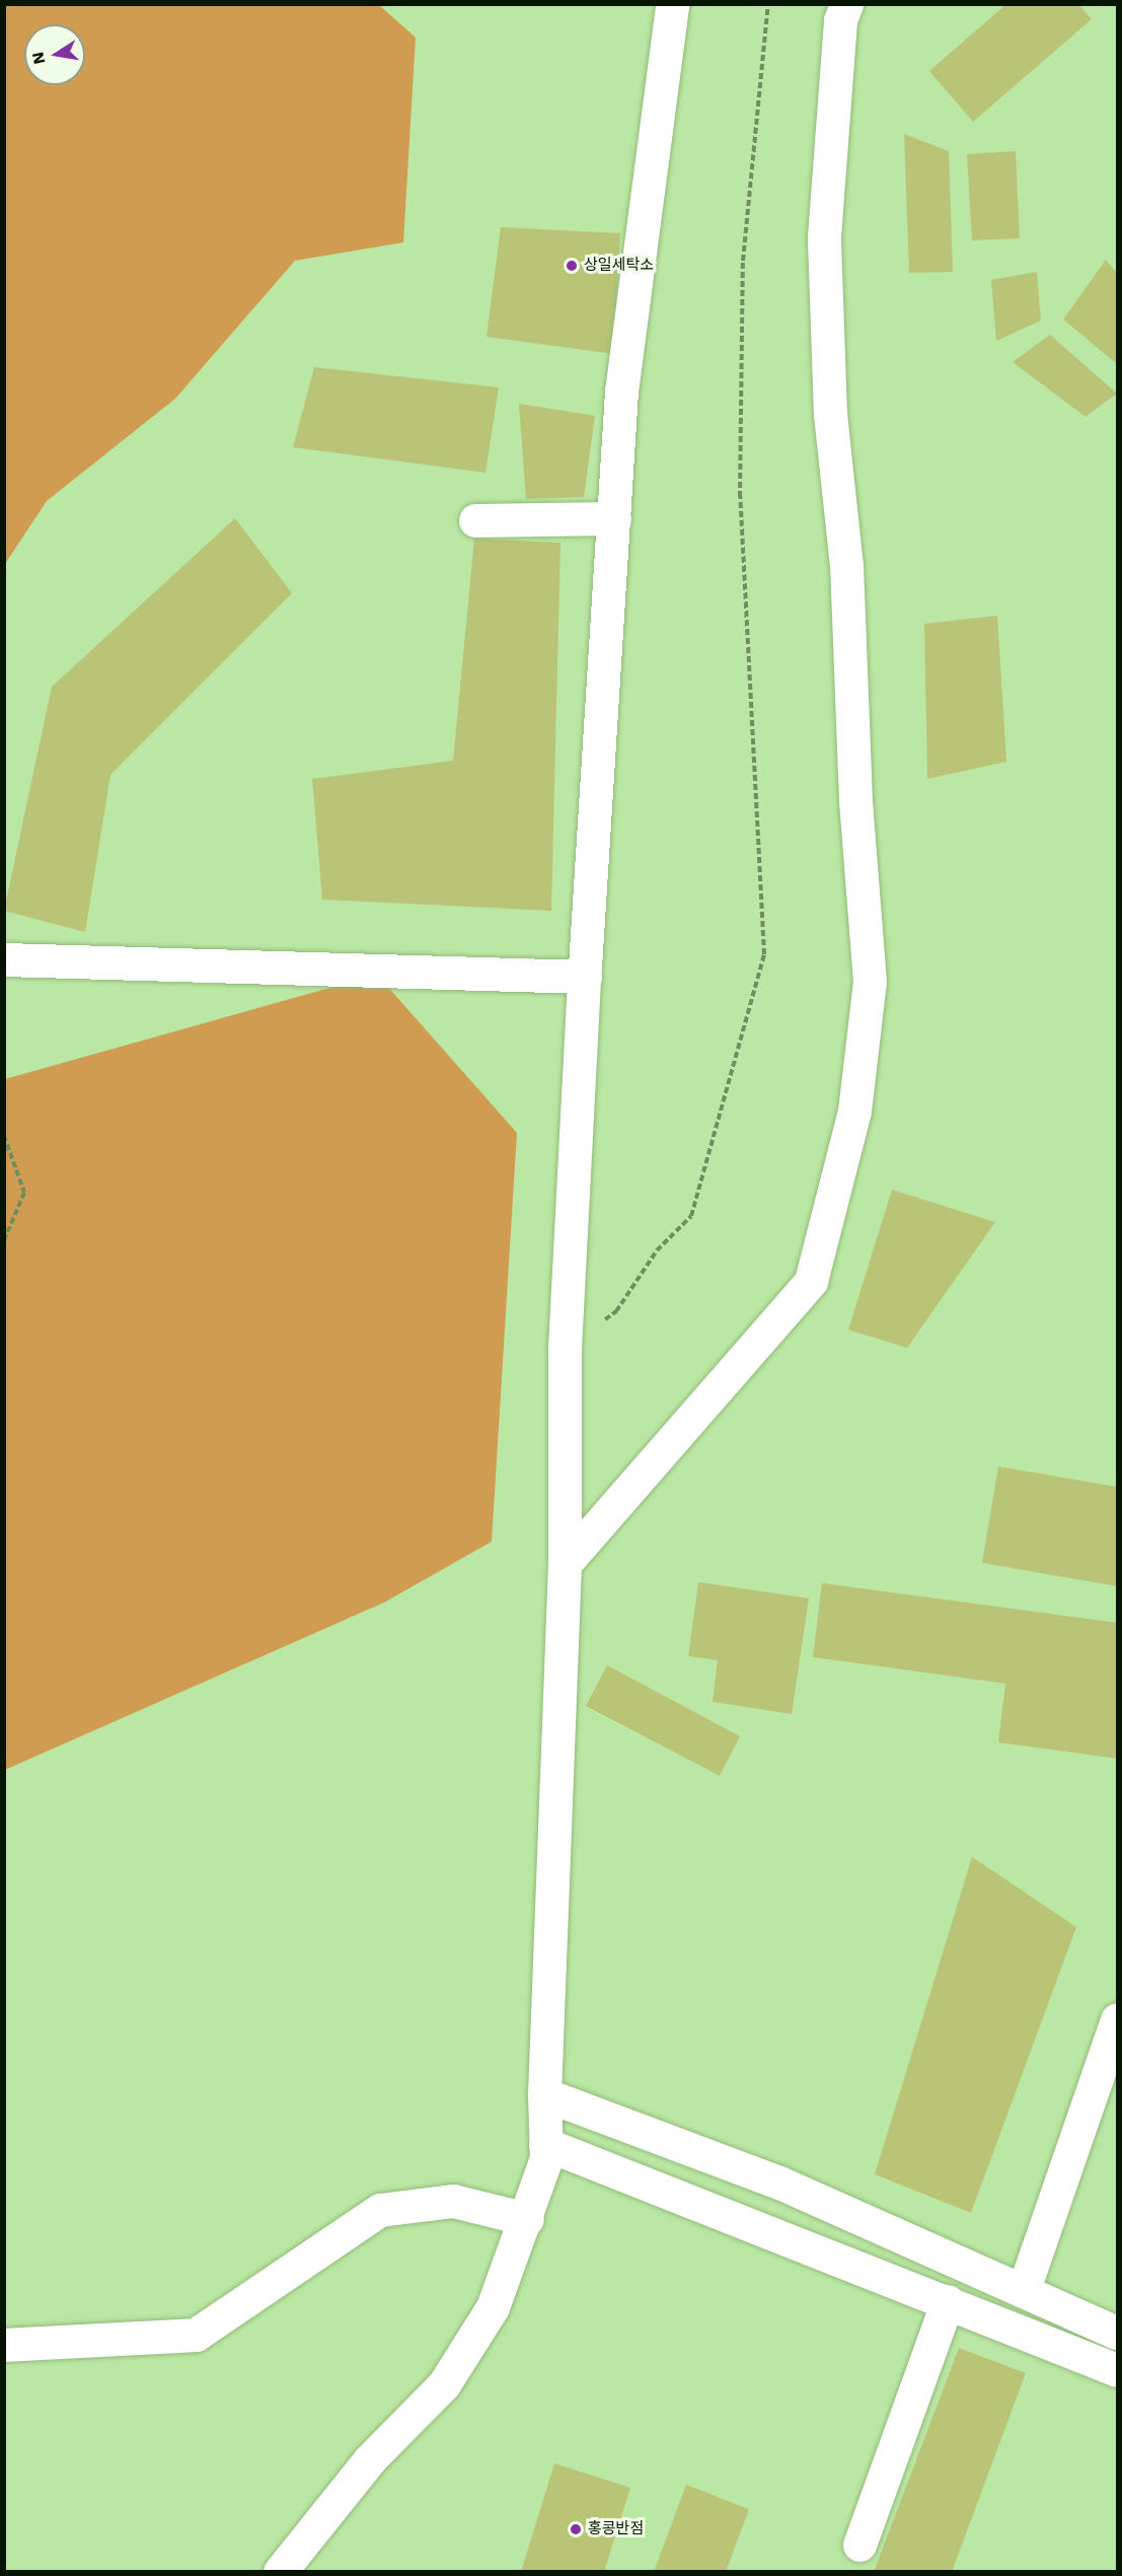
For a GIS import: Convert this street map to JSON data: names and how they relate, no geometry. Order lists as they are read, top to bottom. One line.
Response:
{"places":["상일세탁소","홍콩반점"],"north":"left"}
